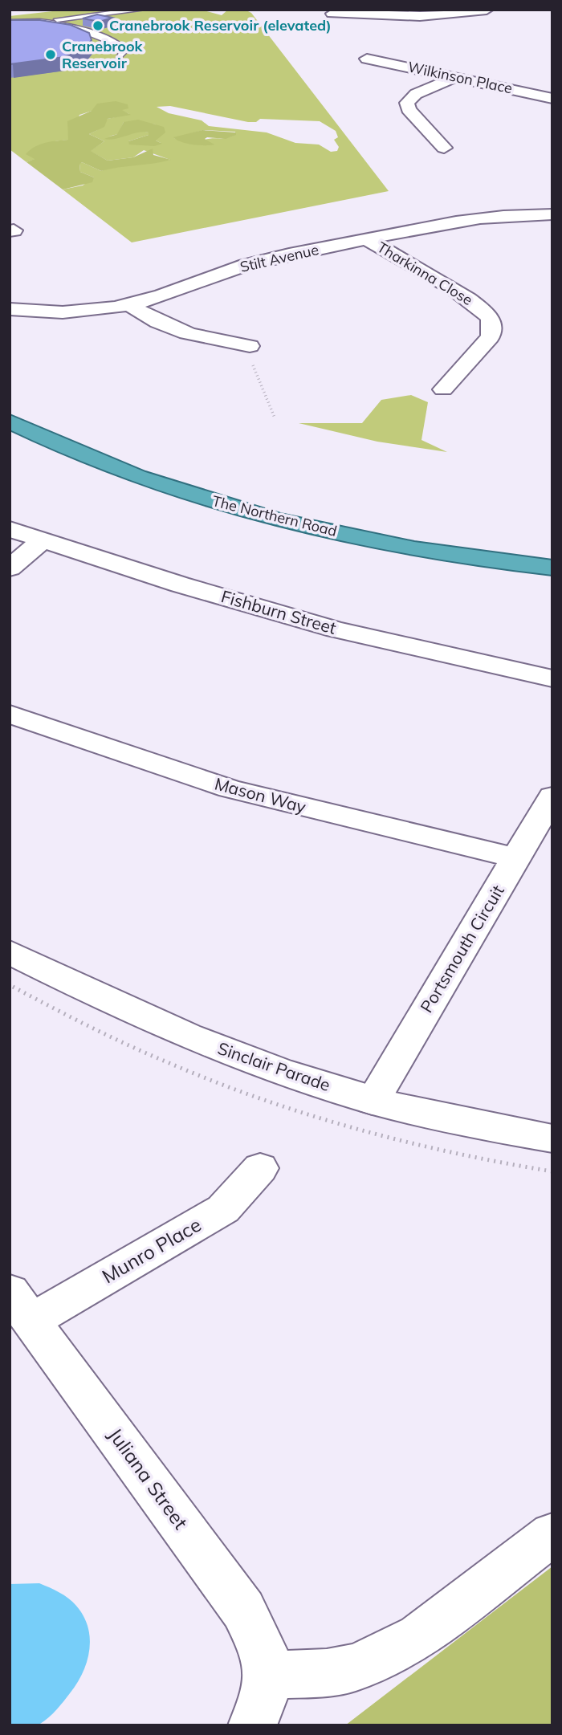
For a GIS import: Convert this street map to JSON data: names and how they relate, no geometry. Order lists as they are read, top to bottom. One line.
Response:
{"streets":{"highway":["The Northern Road"],"street":["Wilkinson Place","Stilt Avenue","Tharkinna Close","Fishburn Street","Mason Way","Portsmouth Circuit","Sinclair Parade","Munro Place","Juliana Street"]},"crossings":[["Stilt Avenue","Tharkinna Close"],["Mason Way","Portsmouth Circuit"],["Portsmouth Circuit","Sinclair Parade"],["Munro Place","Juliana Street"]],"places":["Cranebrook Reservoir (elevated)","Cranebrook Reservoir"]}
